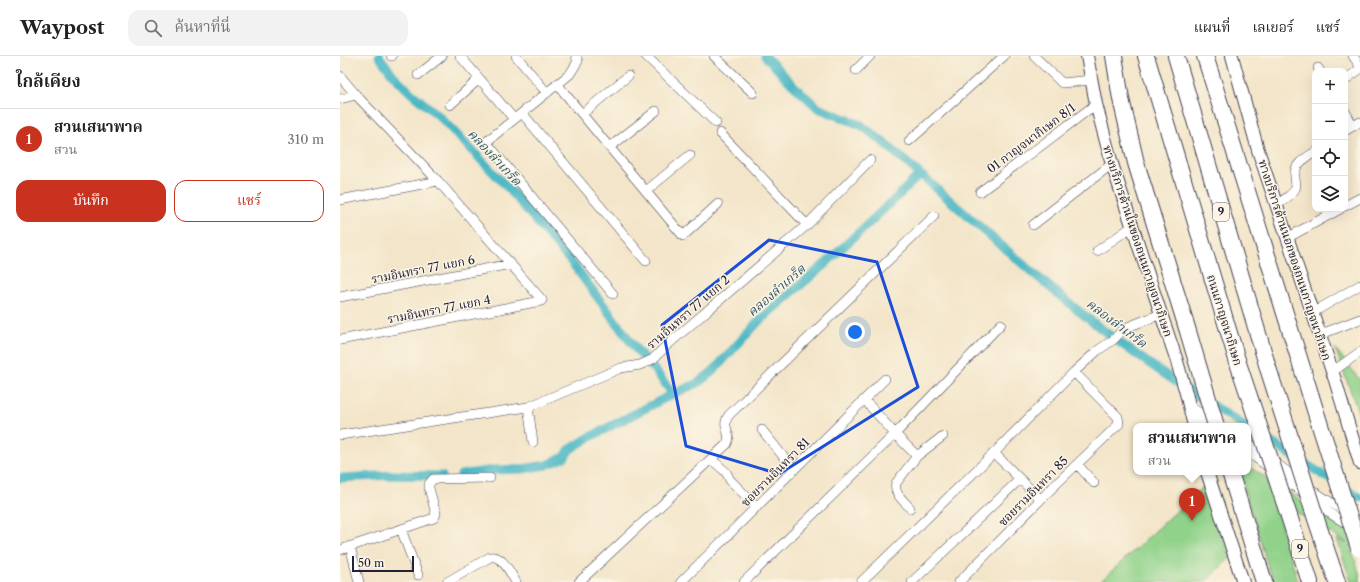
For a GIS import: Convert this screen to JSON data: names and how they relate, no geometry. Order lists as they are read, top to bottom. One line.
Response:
{"streets":{"highway":["9","ถนนกาญจนาภิเษก"],"main road":["ทางบริการด้านในของถนนกาญจนาภิเษก","ทางบริการด้านนอกของถนนกาญจนาภิเษก"],"street":["01 กาญจนาภิเษก 8/1","รามอินทรา 77 แยก 6","รามอินทรา 77 แยก 4","รามอินทรา 77 แยก 2","ซอยรามอินทรา 81","ซอยรามอินทรา 85"]},"crossings":[["01 กาญจนาภิเษก 8/1","ทางบริการด้านในของถนนกาญจนาภิเษก"],["รามอินทรา 77 แยก 6","รามอินทรา 77 แยก 4"]],"water":["คลองลำเกร็ด"],"scale_bar":"50 m","page":{"header":"Waypost","search":"ค้นหาที่นี่","nav":["แผนที่","เลเยอร์","แชร์"],"heading":"ใกล้เคียง","map_buttons":["+","−"],"list":[{"mark":"1","name":"สวนเสนาพาค","note":"สวน","value":"310 m"}],"buttons":["บันทึก","แชร์"],"popup":["สวนเสนาพาค","สวน"],"pins":"1","scale":"50 m"}}
